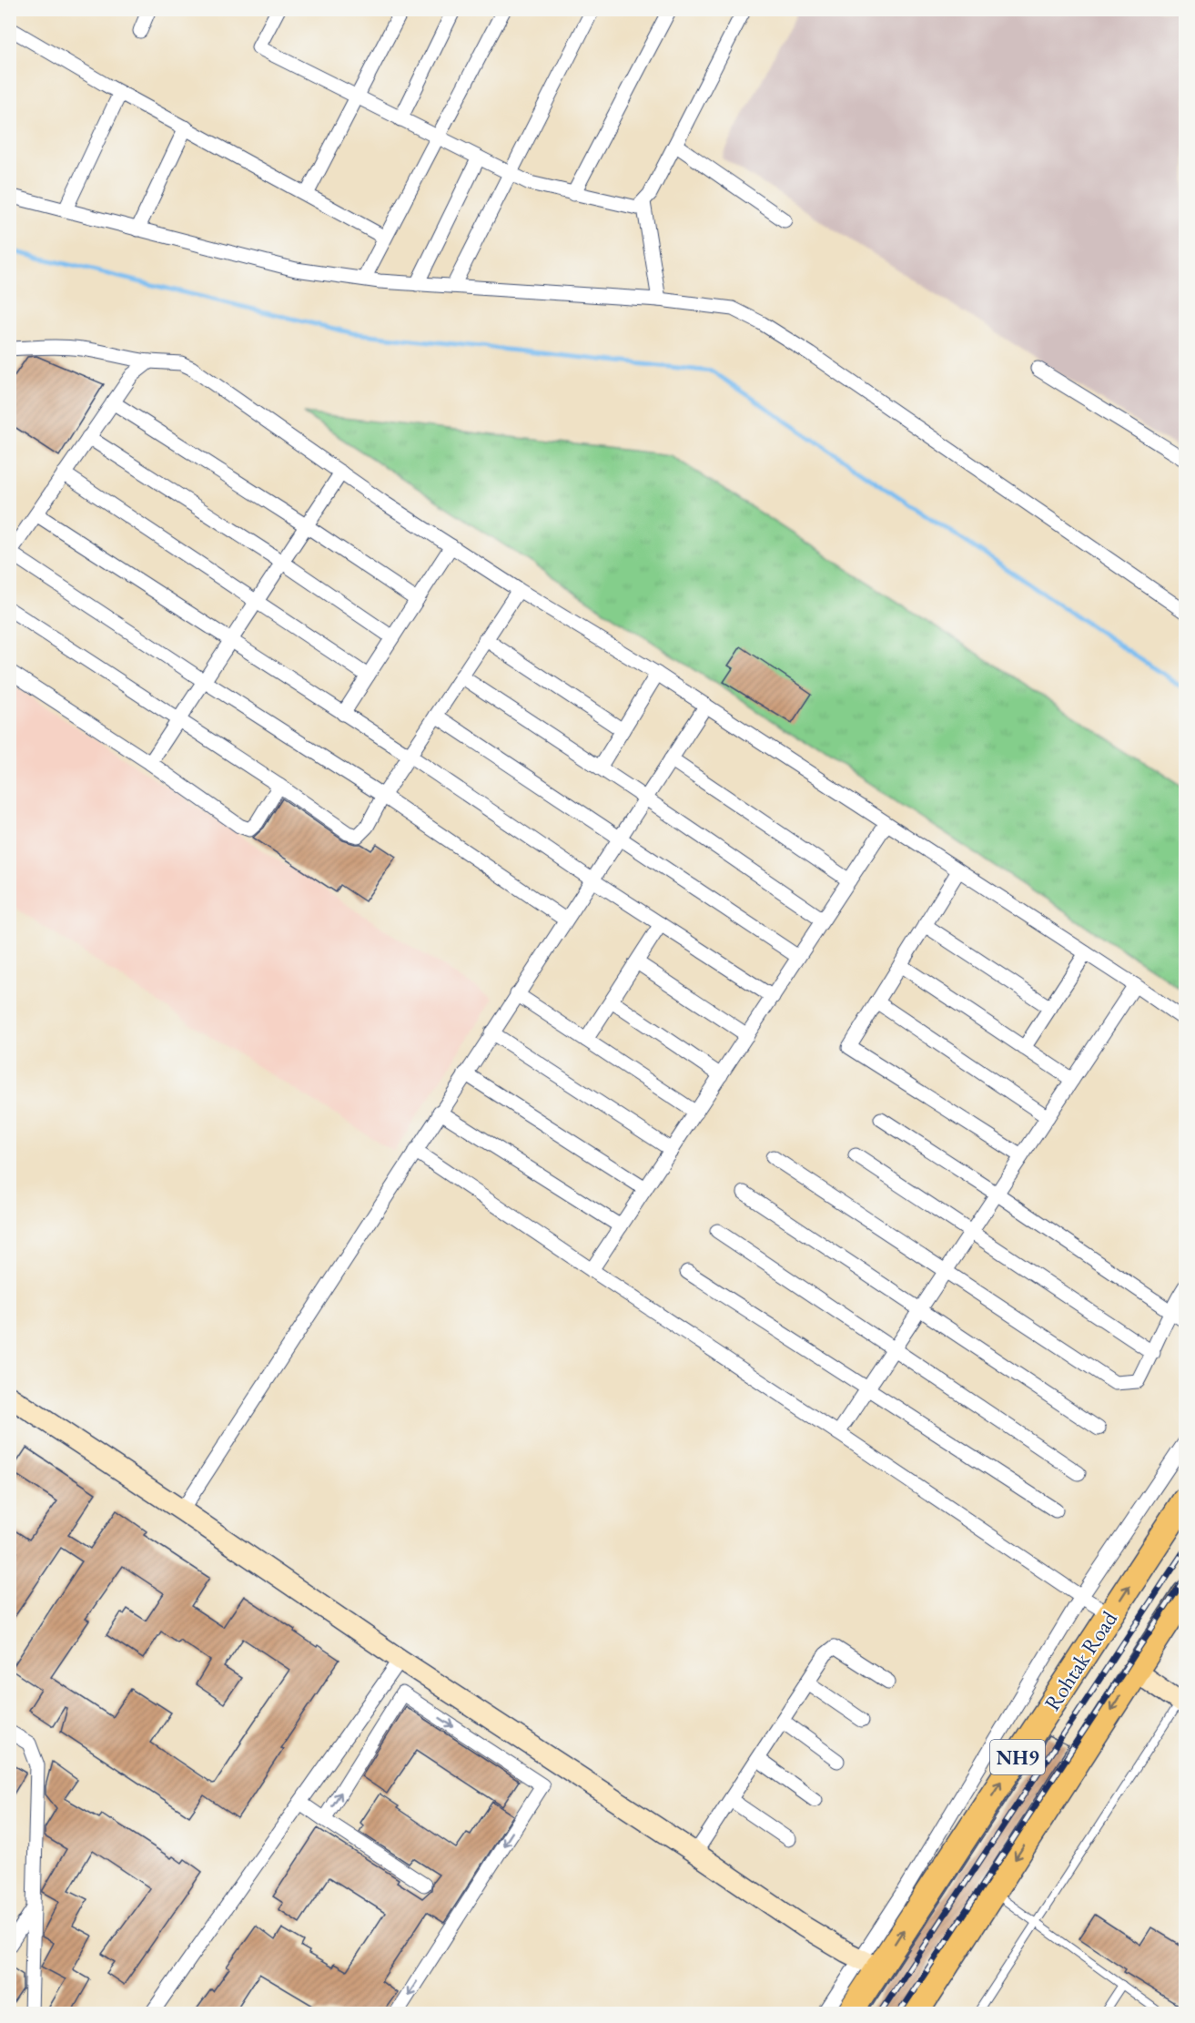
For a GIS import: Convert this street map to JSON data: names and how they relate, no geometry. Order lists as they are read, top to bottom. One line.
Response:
{"streets":{"highway":["Rohtak Road","NH9"]}}
